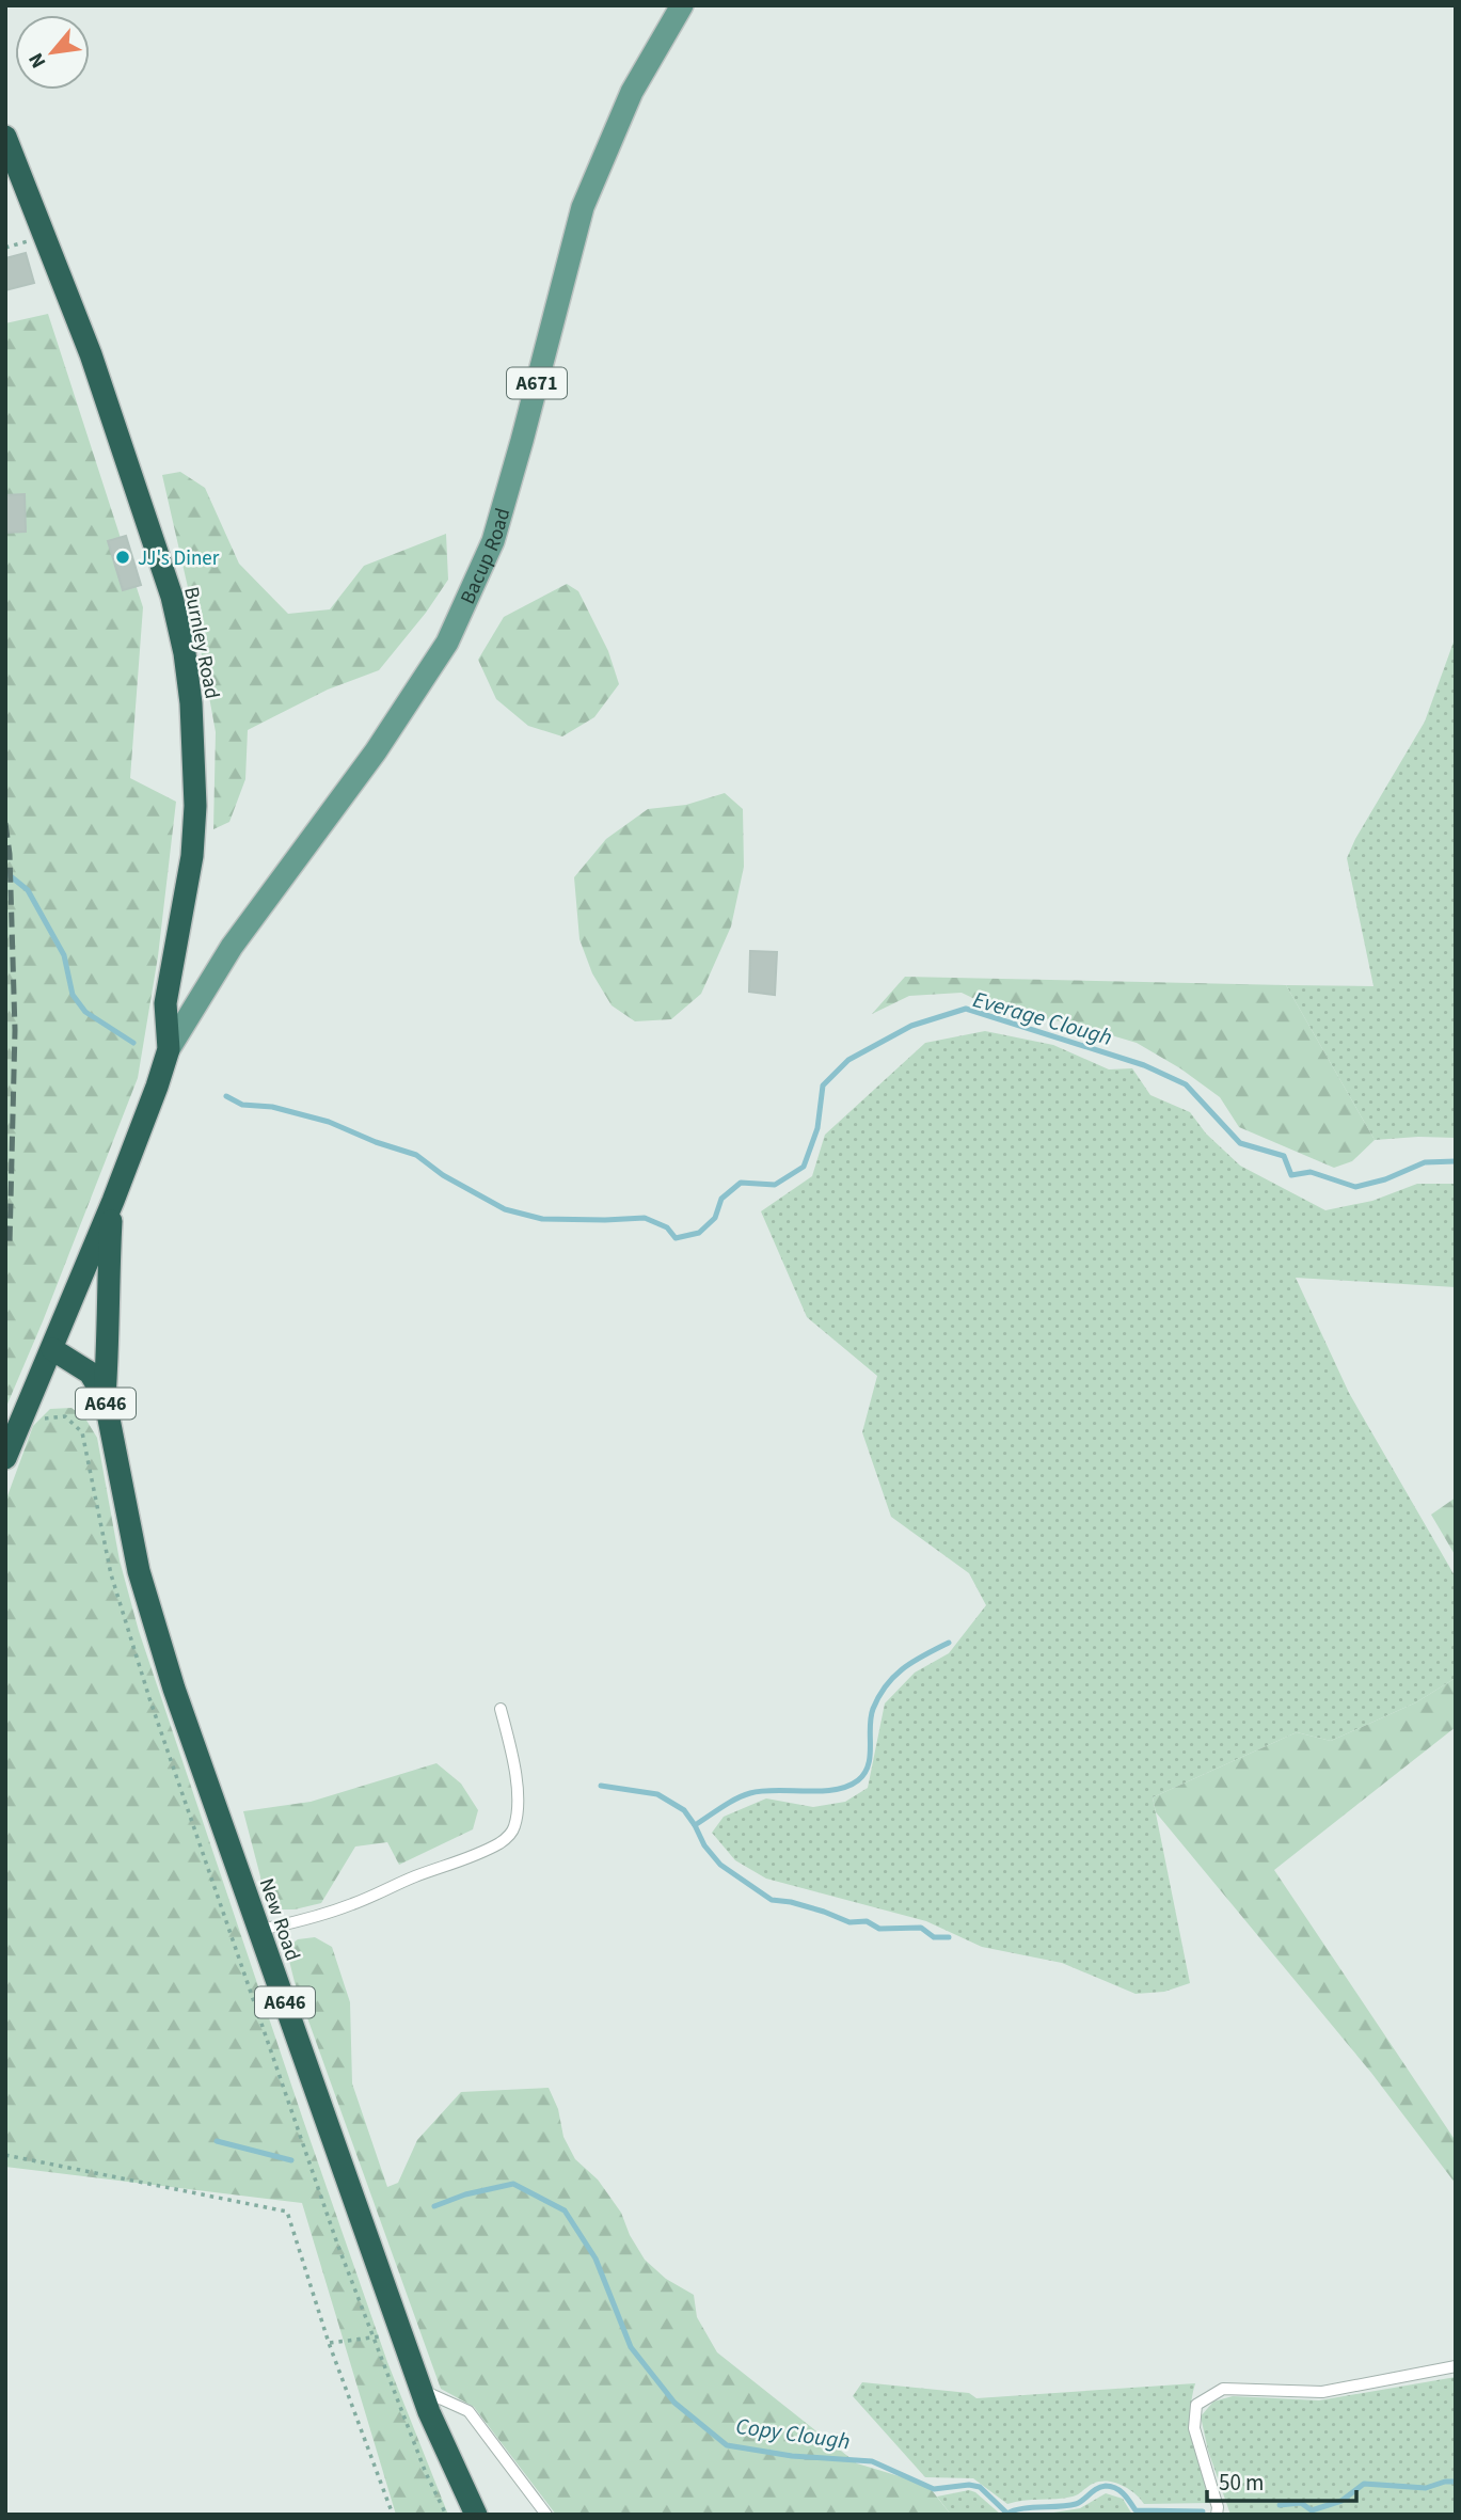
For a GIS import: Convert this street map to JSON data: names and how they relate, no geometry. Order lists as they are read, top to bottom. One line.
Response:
{"streets":{"highway":["Burnley Road","A646","New Road"],"main road":["A671","Bacup Road"]},"crossings":[["Bacup Road","Burnley Road"]],"water":["Everage Clough","Copy Clough"],"places":["JJ's Diner"],"scale_bar":"50 m","north":"bottom left"}
